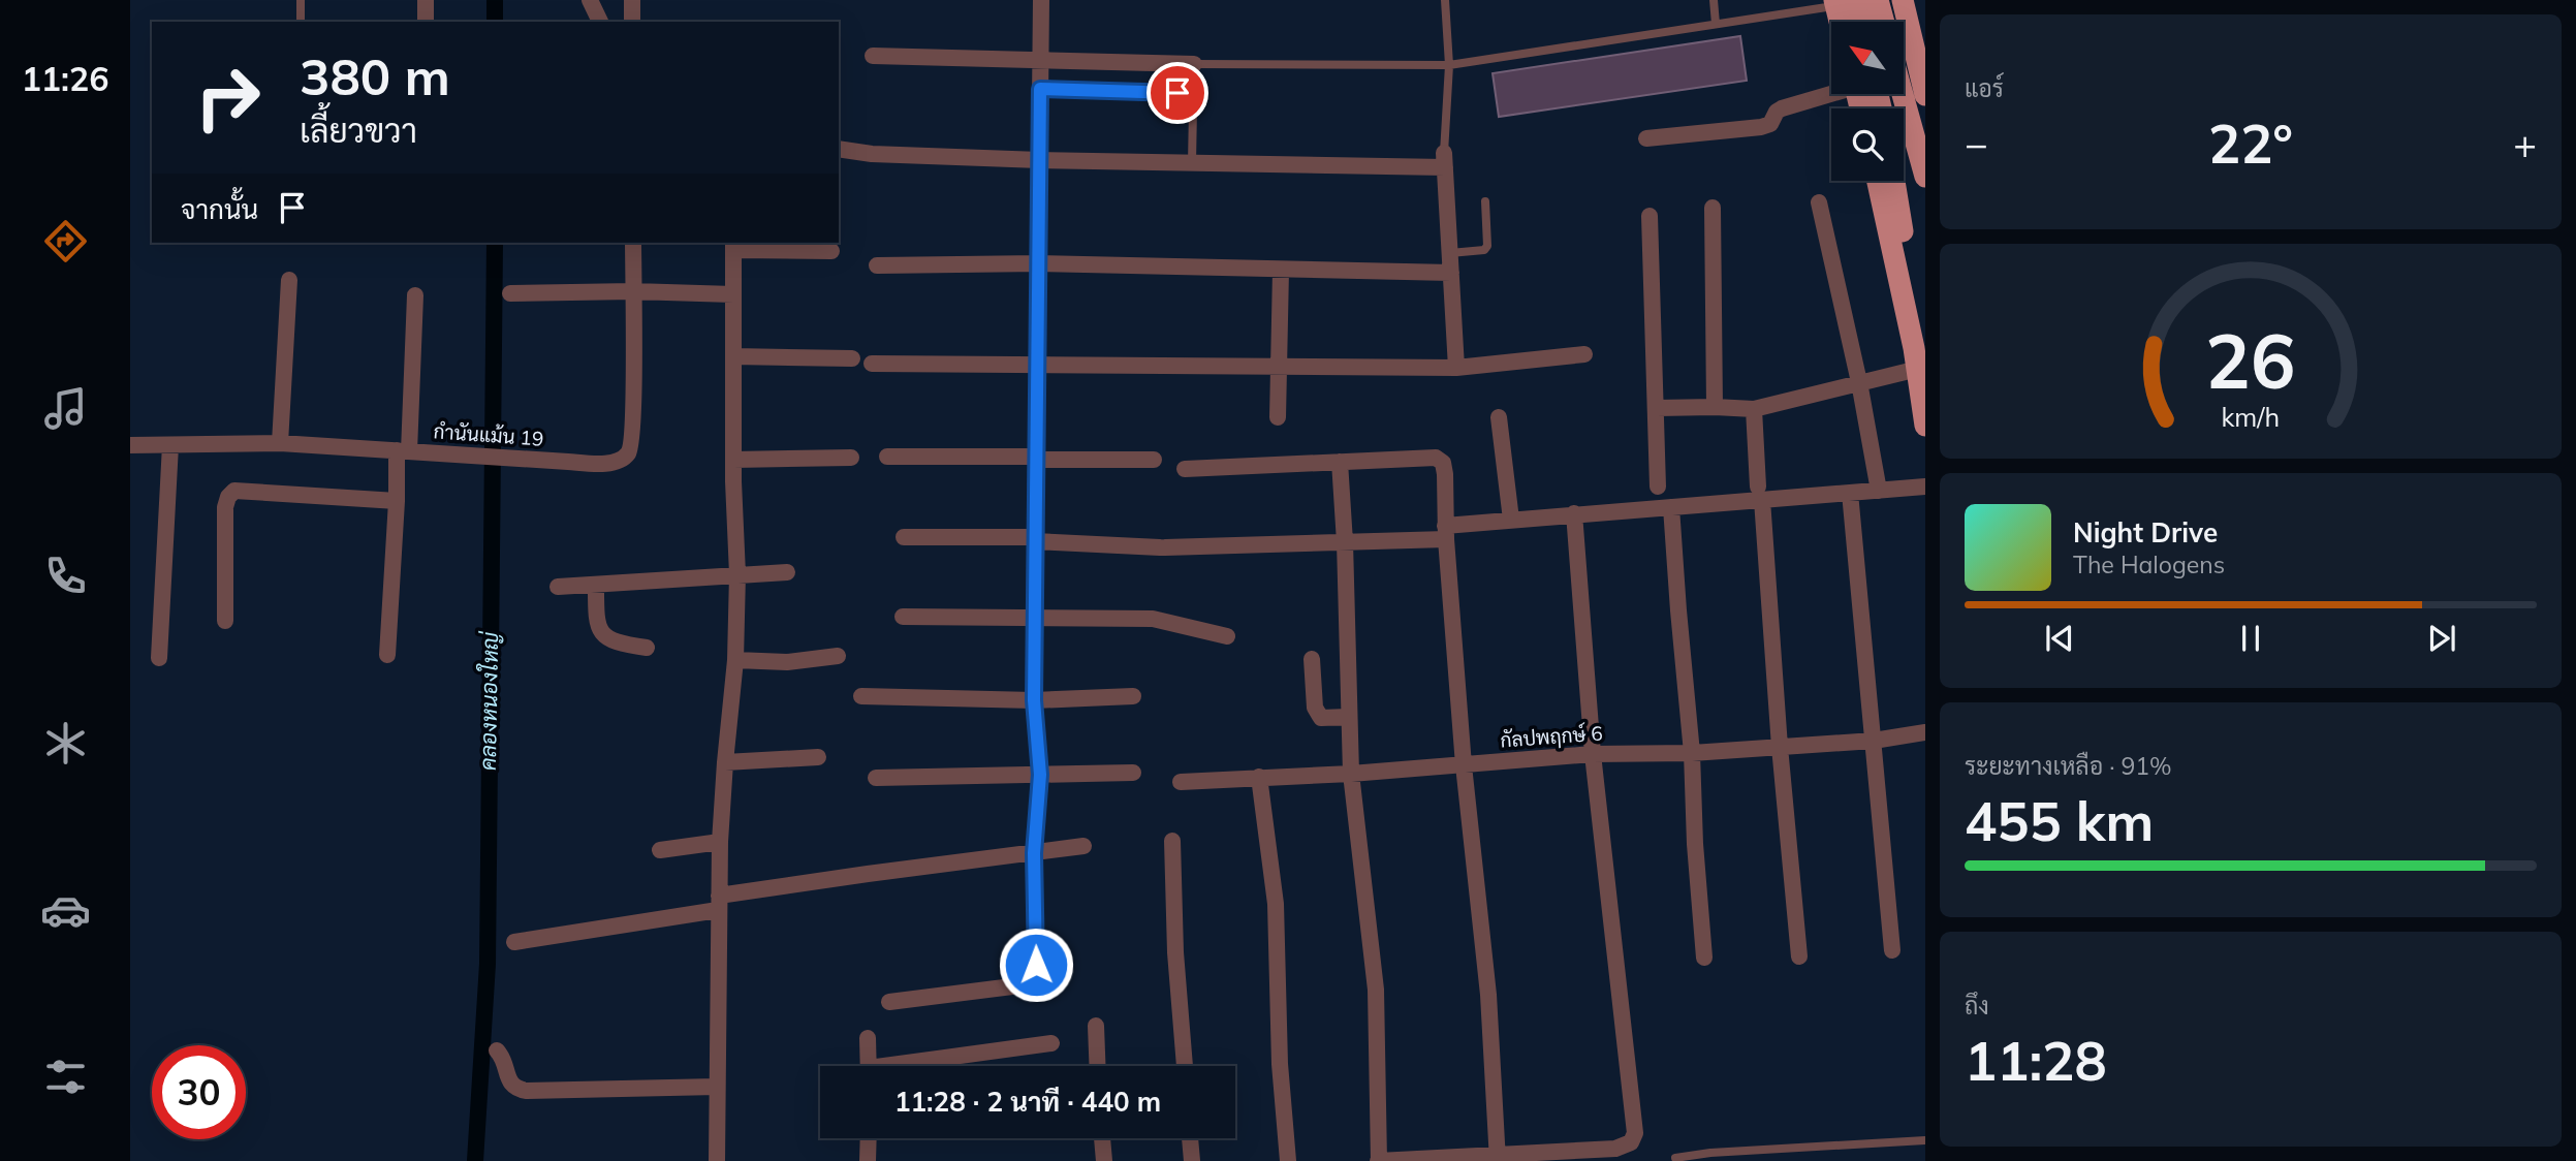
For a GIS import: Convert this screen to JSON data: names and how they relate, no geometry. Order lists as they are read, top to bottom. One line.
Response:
{"streets":{"street":["กำนันแม้น 19","กัลปพฤกษ์ 6"]},"water":["คลองหนองใหญ่"],"north":"top left","page":{"tabs":"11:26","tile":["แอร์",["ระยะทางเหลือ · 91%","455 km"],["ถึง","11:28"]],"turn":["380 m","เลี้ยวขวา"],"heat":["−","22°","+"],"then":"จากนั้น","song":["Night Drive","The Halogens"],"limit":"30","trip":"11:28 · 2 นาที · 440 m","gauge":["26","km/h"]}}
